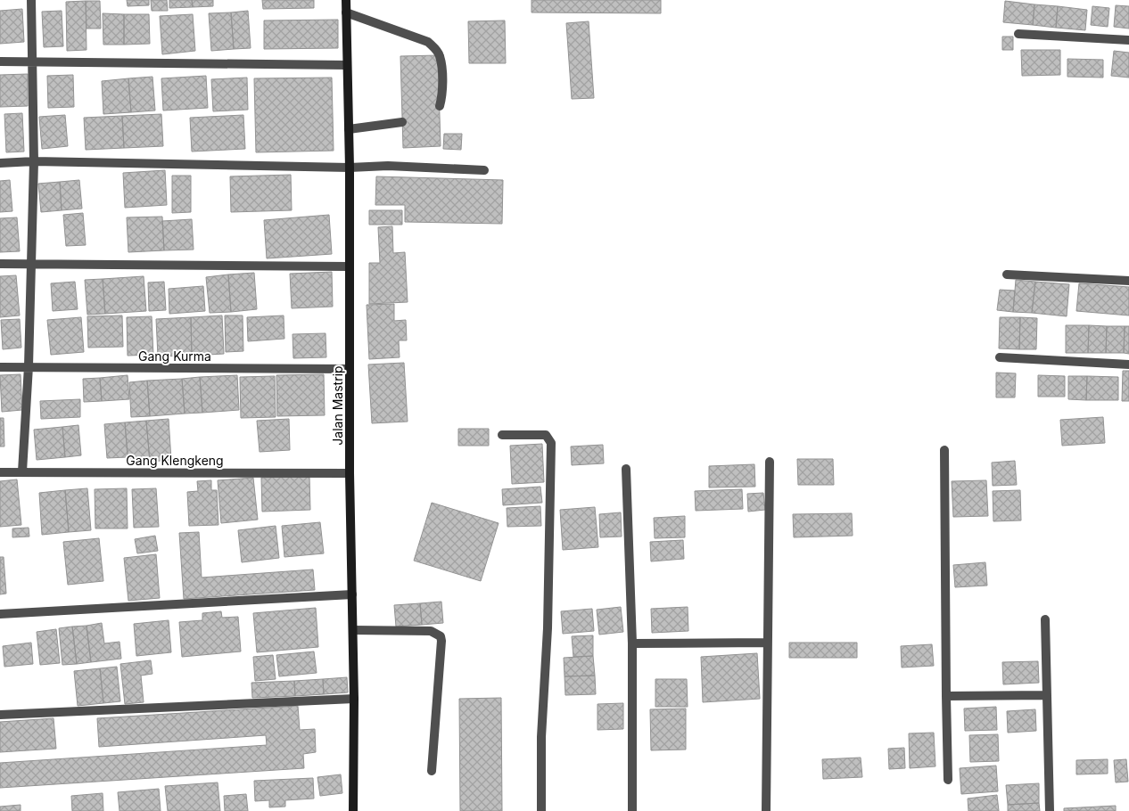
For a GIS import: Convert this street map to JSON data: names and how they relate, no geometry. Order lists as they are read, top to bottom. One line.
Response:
{"streets":{"main road":["Jalan Mastrip"],"street":["Gang Kurma","Gang Klengkeng"]},"crossings":[["Gang Kurma","Jalan Mastrip"],["Jalan Mastrip","Gang Klengkeng"]]}
